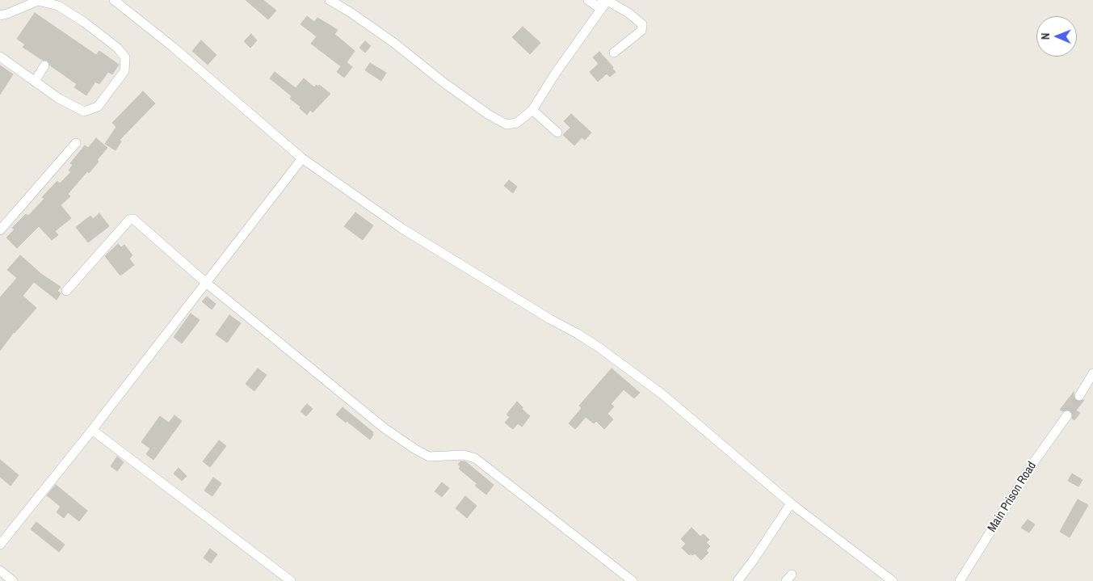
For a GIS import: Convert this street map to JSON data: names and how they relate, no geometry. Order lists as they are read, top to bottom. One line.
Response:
{"streets":{"street":["Main Prison Road"]},"north":"left"}
